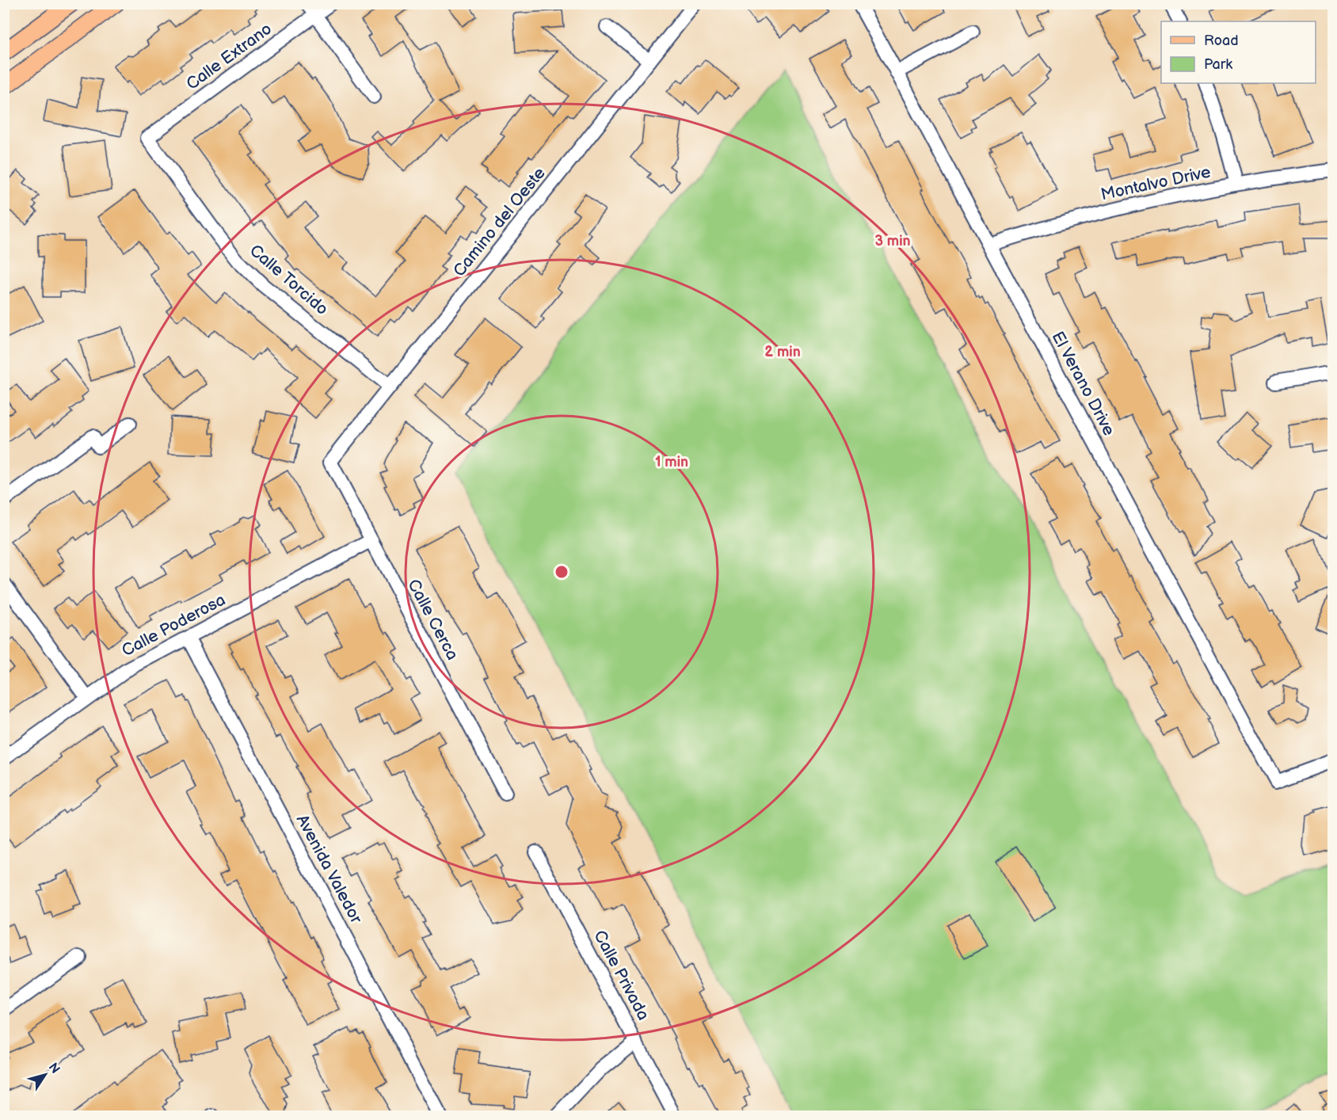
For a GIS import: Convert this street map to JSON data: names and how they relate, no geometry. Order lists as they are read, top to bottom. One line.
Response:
{"streets":{"street":["Calle Extrano","Montalvo Drive","Camino del Oeste","Calle Torcido","El Verano Drive","Calle Cerca","Calle Poderosa","Avenida Valedor","Calle Privada"]},"crossings":[["Calle Extrano","Calle Torcido"],["Montalvo Drive","El Verano Drive"],["Camino del Oeste","Calle Torcido"],["Camino del Oeste","Calle Cerca"],["Calle Cerca","Calle Poderosa"],["Calle Poderosa","Avenida Valedor"]],"legend":["Road","Park"],"north":"top right","rings":["3 min","2 min","1 min"]}
